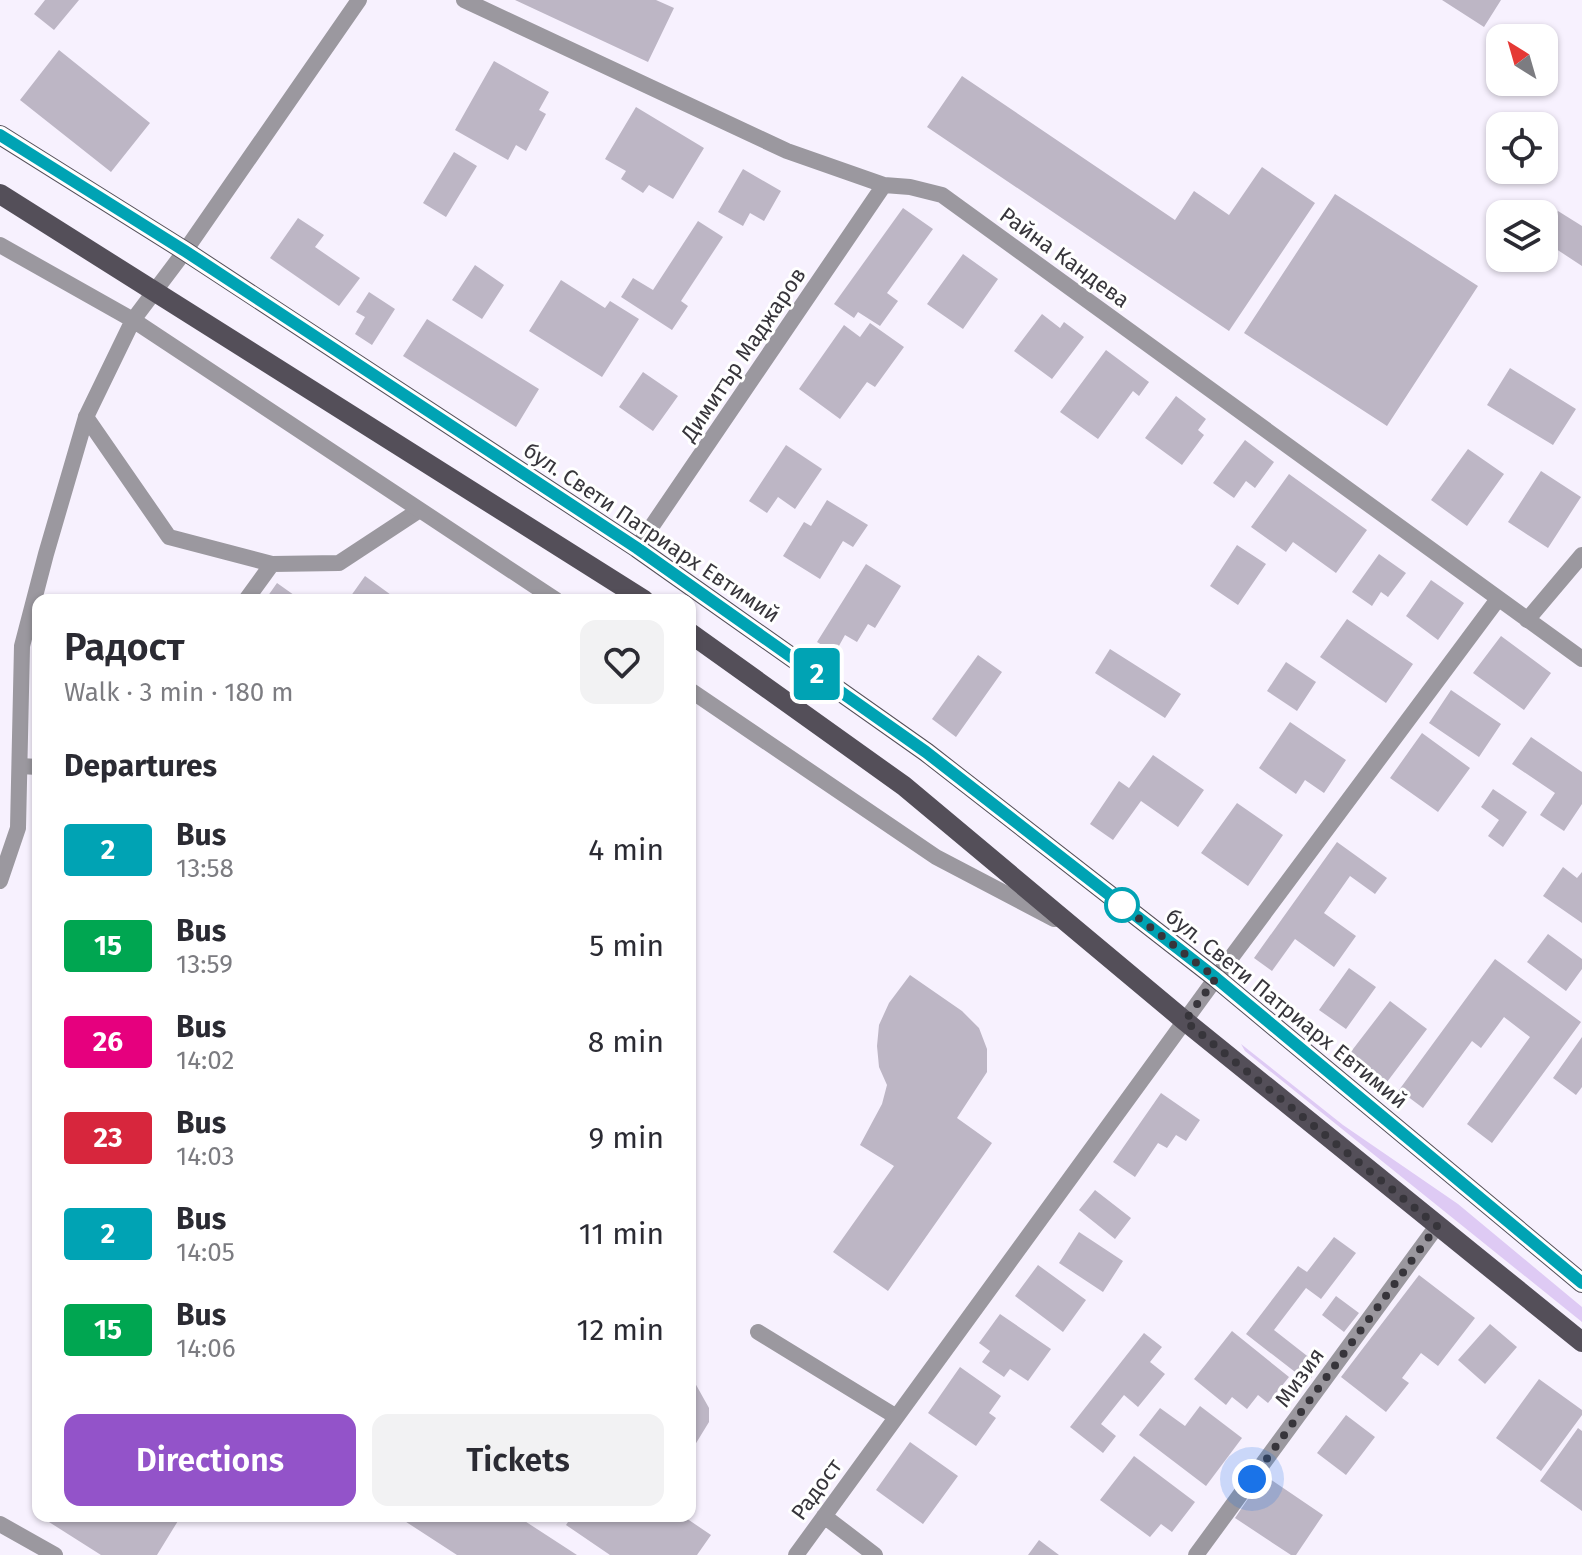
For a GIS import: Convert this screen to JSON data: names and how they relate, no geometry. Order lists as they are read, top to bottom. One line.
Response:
{"streets":{"main road":["бул. Свети Патриарх Евтимий"],"street":["Райна Кандева","Димитър Маджаров","Мизия","Радост"]},"crossings":[["Райна Кандева","Димитър Маджаров"],["Райна Кандева","Радост"],["Димитър Маджаров","бул. Свети Патриарх Евтимий"],["бул. Свети Патриарх Евтимий","Радост"]],"lines":["bus line 2"],"north":"top left","page":{"on_map":"2","heading":[["Радост","Walk · 3 min · 180 m"],"Departures"],"list":[{"mark":"2","name":"Bus","note":"13:58","value":"4 min"},{"mark":"15","name":"Bus","note":"13:59","value":"5 min"},{"mark":"26","name":"Bus","note":"14:02","value":"8 min"},{"mark":"23","name":"Bus","note":"14:03","value":"9 min"},{"mark":"2","name":"Bus","note":"14:05","value":"11 min"},{"mark":"15","name":"Bus","note":"14:06","value":"12 min"}],"buttons":["Directions","Tickets"]}}
